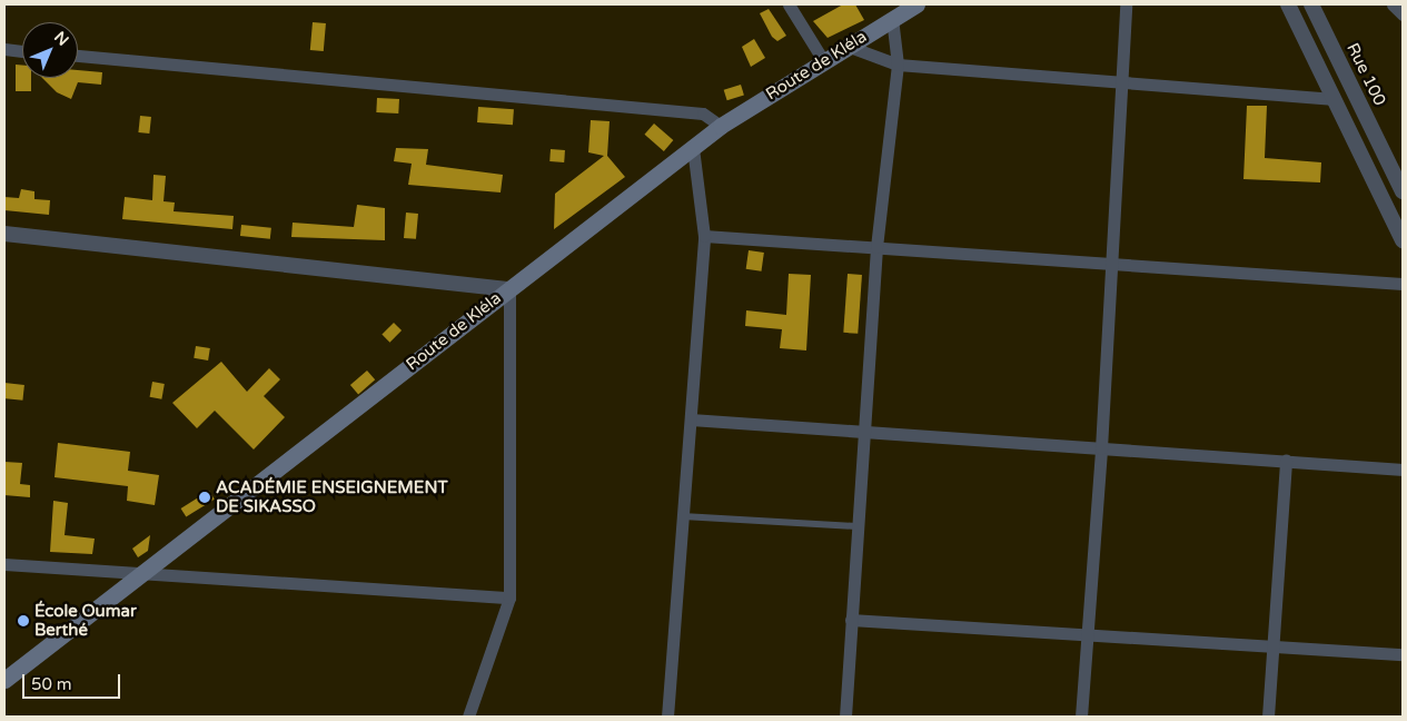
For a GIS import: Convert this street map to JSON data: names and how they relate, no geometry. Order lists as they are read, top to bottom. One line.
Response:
{"streets":{"main road":["Route de Kléla"],"street":["Rue 100"]},"places":["ACADÉMIE ENSEIGNEMENT DE SIKASSO","École Oumar Berthé"],"scale_bar":"50 m","north":"top right"}
